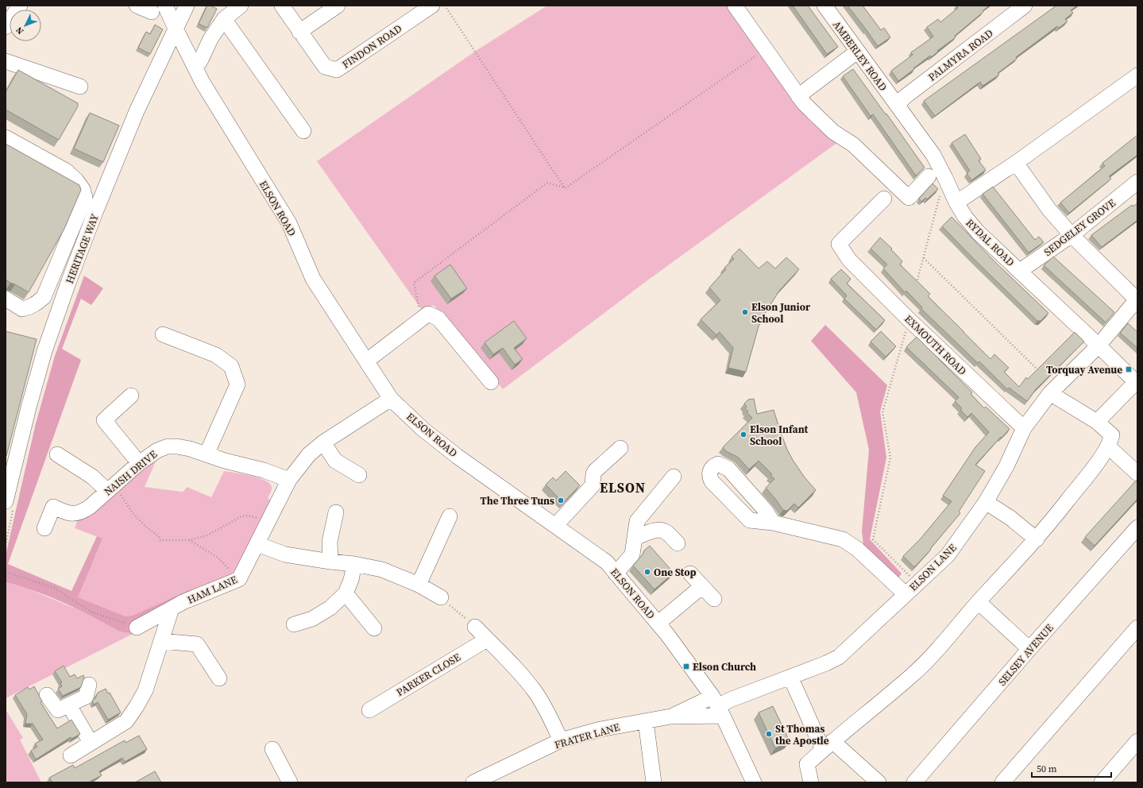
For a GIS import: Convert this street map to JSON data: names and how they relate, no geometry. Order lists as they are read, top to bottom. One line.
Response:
{"streets":{"street":["FINDON ROAD","PALMYRA ROAD","AMBERLEY ROAD","ELSON ROAD","SEDGELEY GROVE","RYDAL ROAD","HERITAGE WAY","EXMOUTH ROAD","NAISH DRIVE","ELSON LANE","HAM LANE","SELSEY AVENUE","PARKER CLOSE","FRATER LANE"]},"crossings":[["PALMYRA ROAD","AMBERLEY ROAD"],["PALMYRA ROAD","RYDAL ROAD"],["AMBERLEY ROAD","RYDAL ROAD"],["ELSON ROAD","HERITAGE WAY"],["ELSON ROAD","ELSON LANE"],["ELSON ROAD","HAM LANE"],["ELSON ROAD","FRATER LANE"],["SEDGELEY GROVE","RYDAL ROAD"],["RYDAL ROAD","ELSON LANE"],["EXMOUTH ROAD","ELSON LANE"],["NAISH DRIVE","HAM LANE"],["ELSON LANE","FRATER LANE"]],"districts":["ELSON"],"places":{"other":["Elson Junior School","Elson Infant School","The Three Tuns","One Stop","St Thomas the Apostle"],"transit":["Torquay Avenue","Elson Church"]},"scale_bar":"50 m","north":"bottom left"}
